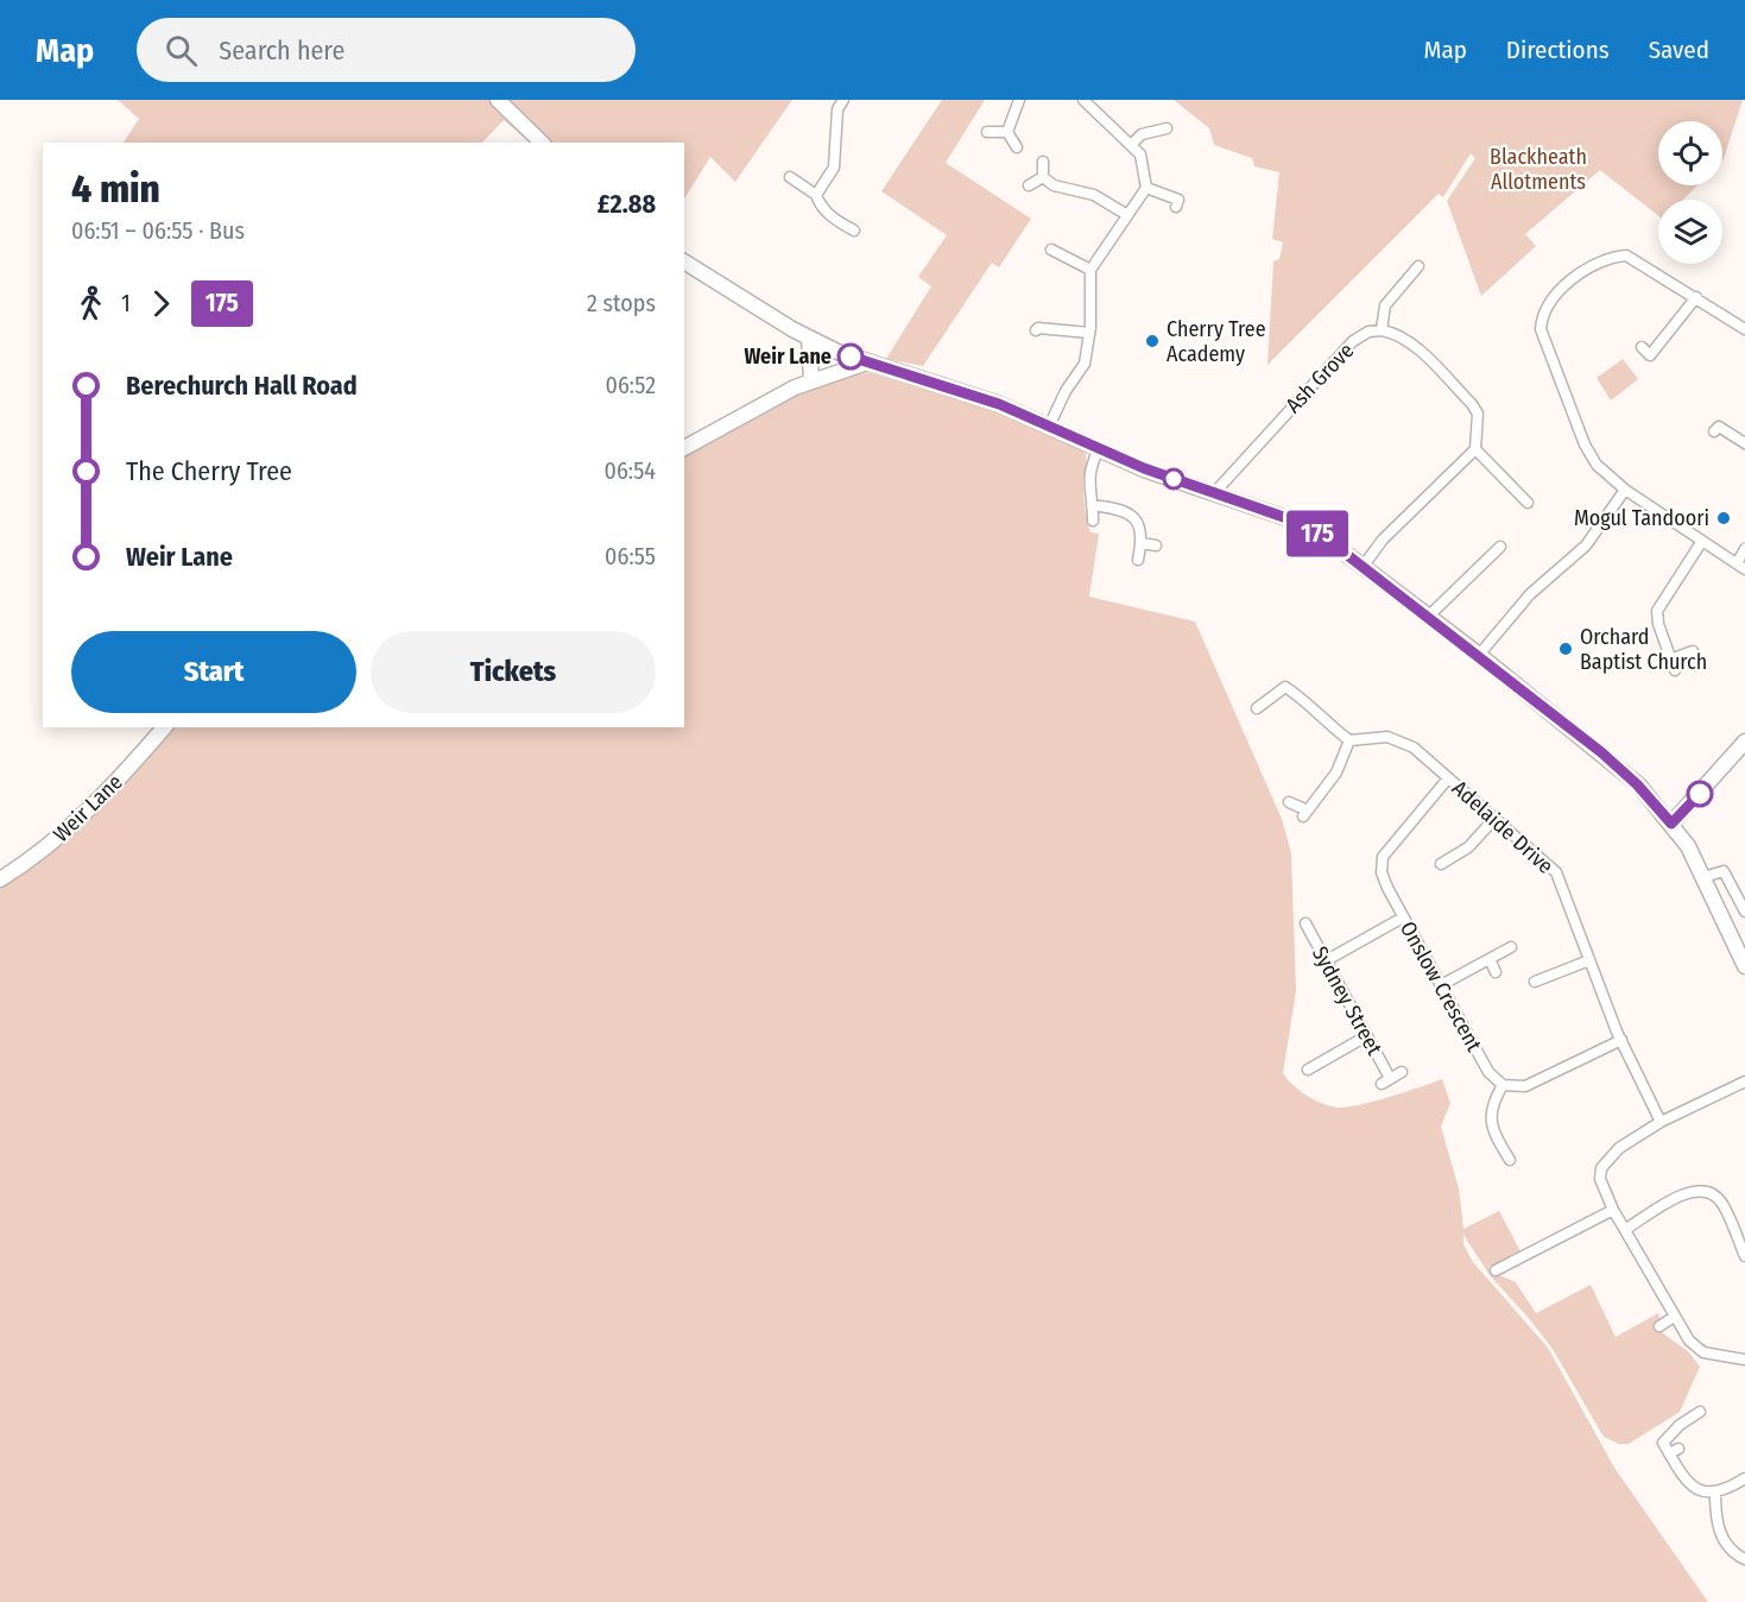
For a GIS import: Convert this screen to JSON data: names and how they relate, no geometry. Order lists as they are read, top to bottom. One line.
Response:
{"streets":{"main road":["Weir Lane"],"street":["Ash Grove","Adelaide Drive","Onslow Crescent","Sydney Street"]},"crossings":[["Adelaide Drive","Onslow Crescent"]],"parks":["Blackheath Allotments"],"places":["Cherry Tree Academy","Weir Lane","Mogul Tandoori","Orchard Baptist Church"],"lines":["bus line 175"],"page":{"header":"Map","search":"Search here","nav":["Map","Directions","Saved"],"on_map":"175","heading":["4 min","06:51 – 06:55 · Bus","£2.88"],"legs":["1","175","2 stops"],"list":[{"name":"Berechurch Hall Road","value":"06:52"},{"name":"The Cherry Tree","value":"06:54"},{"name":"Weir Lane","value":"06:55"}],"buttons":["Start","Tickets"]}}
